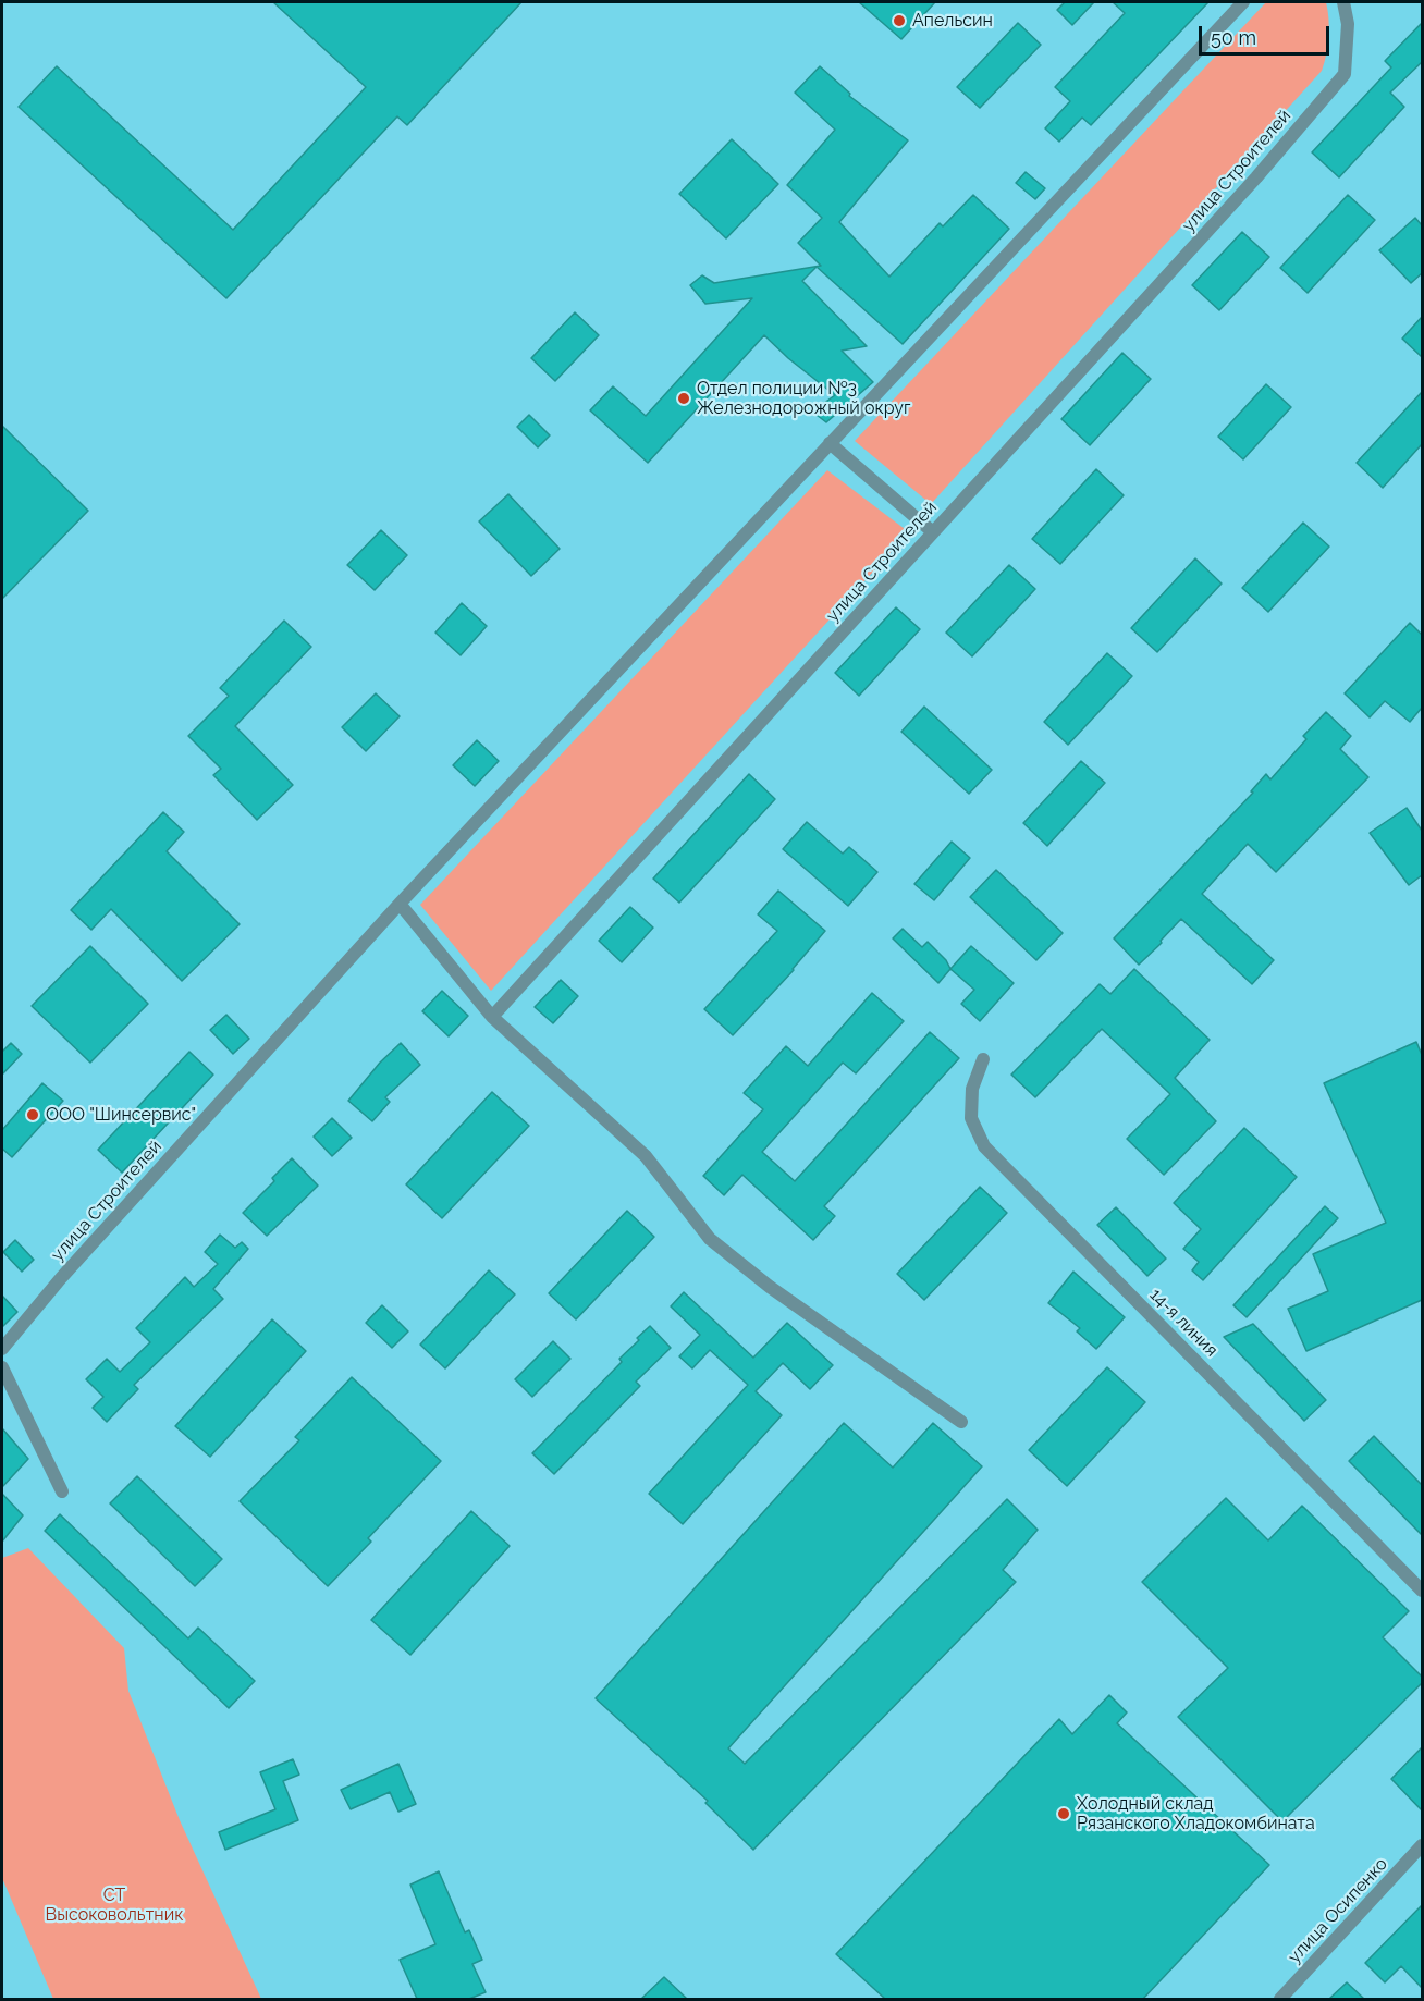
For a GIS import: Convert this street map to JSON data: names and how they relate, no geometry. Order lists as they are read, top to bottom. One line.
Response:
{"streets":{"street":["улица Строителей","14-я линия","улица Осипенко"]},"parks":["СТ Высоковольтник"],"places":["Апельсин","Отдел полиции №3 Железнодорожный округ","ООО \"Шинсервис\"","Холодный склад Рязанского Хладокомбината"],"scale_bar":"50 m"}
